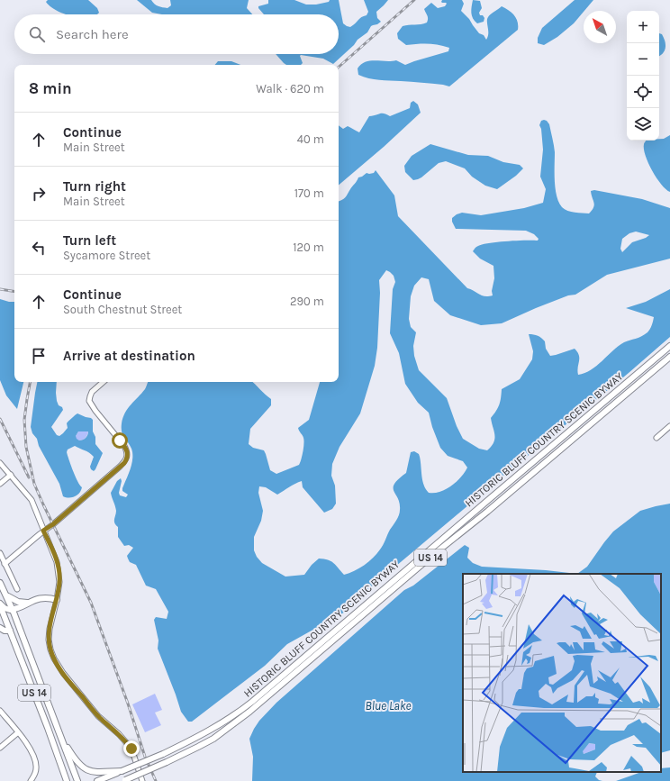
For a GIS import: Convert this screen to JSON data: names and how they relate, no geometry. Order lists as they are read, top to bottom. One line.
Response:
{"streets":{"main road":["HISTORIC BLUFF COUNTRY SCENIC BYWAY","US 14"]},"crossings":[["HISTORIC BLUFF COUNTRY SCENIC BYWAY","US 14"]],"water":["Blue Lake"],"north":"top left","page":{"map_buttons":["+","−"],"search":"Search here","heading":["8 min","Walk · 620 m"],"list":[["Continue","Main Street","40 m"],["Turn right","Main Street","170 m"],["Turn left","Sycamore Street","120 m"],["Continue","South Chestnut Street","290 m"],"Arrive at destination"]}}
